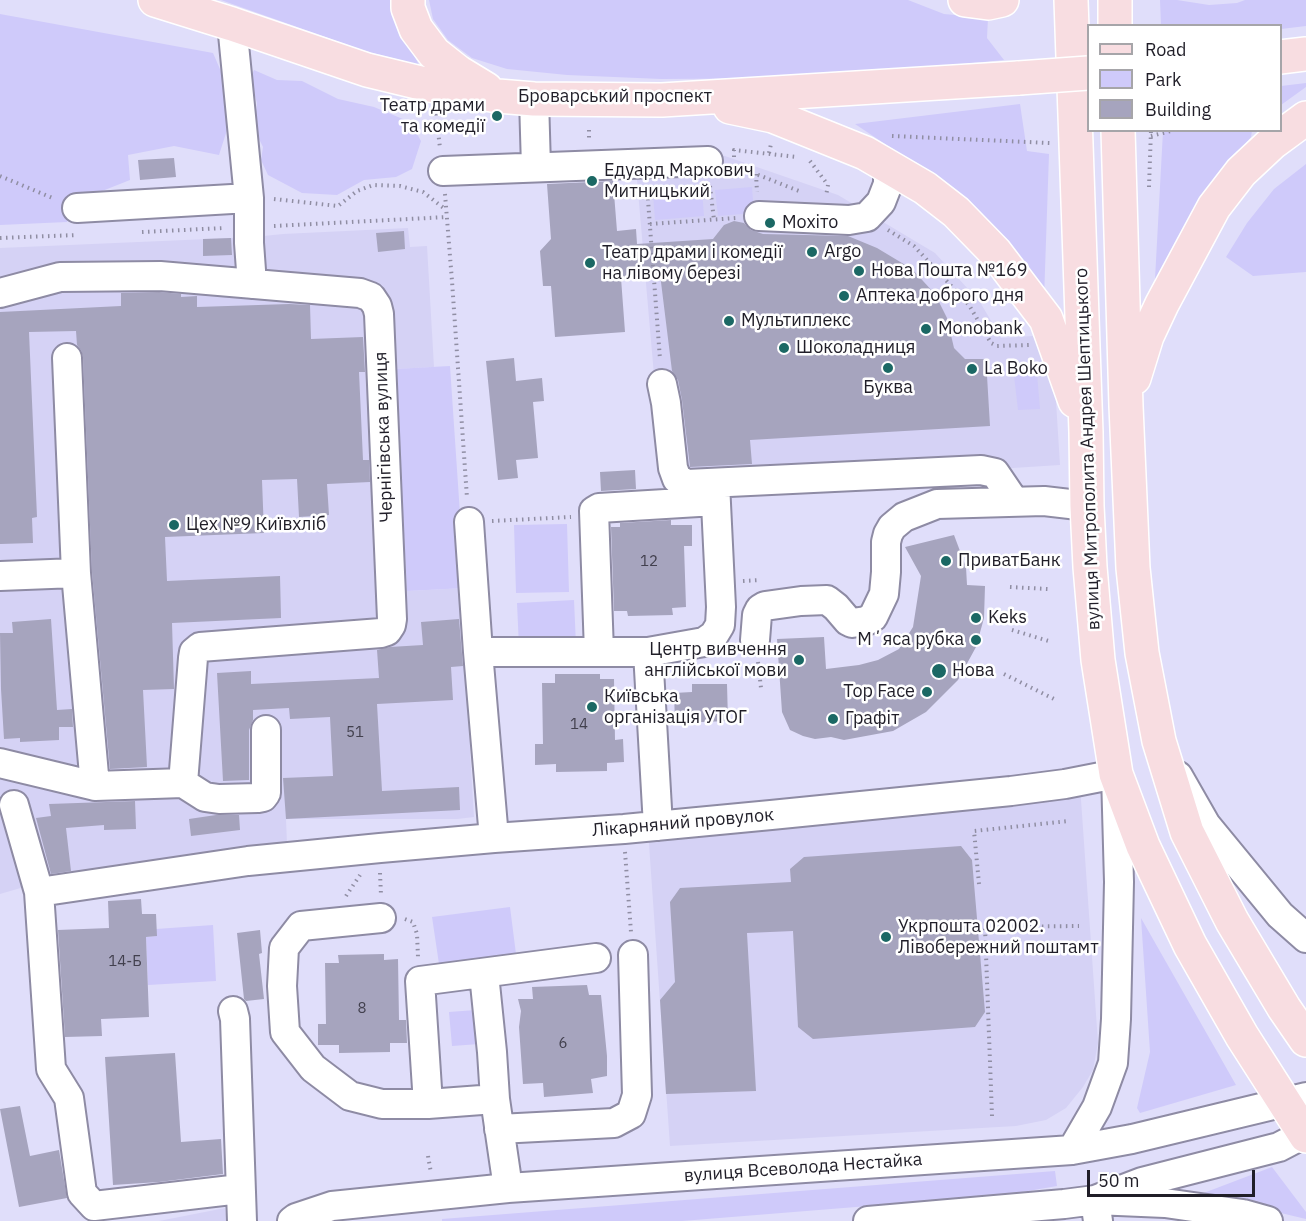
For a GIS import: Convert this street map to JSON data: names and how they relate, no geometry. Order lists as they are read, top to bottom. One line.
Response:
{"streets":{"main road":["Броварський проспект","вулиця Митрополита Андрея Шептицького"],"street":["Чернігівська вулиця","Лікарняний провулок","вулиця Всеволода Нестайка"]},"crossings":[["вулиця Митрополита Андрея Шептицького","Лікарняний провулок"],["вулиця Митрополита Андрея Шептицького","вулиця Всеволода Нестайка"]],"places":["Театр драми та комедії","Едуард Маркович Митницький","Мохіто","Argo","Театр драми і комедії на лівому березі","Нова Пошта №169","Аптека доброго дня","Мультиплекс","Monobank","Шоколадниця","Буква","La Boko","Цех №9 Київхліб","ПриватБанк","Keks","Мʼяса рубка","Центр вивчення англійської мови","Нова","Top Face","Київська організація УТОГ","Графіт","Укрпошта 02002. Лівобережний поштамт"],"house_numbers":["12","14","51","14-Б","8","6"],"legend":["Road","Park","Building"],"scale_bar":"50 m"}
